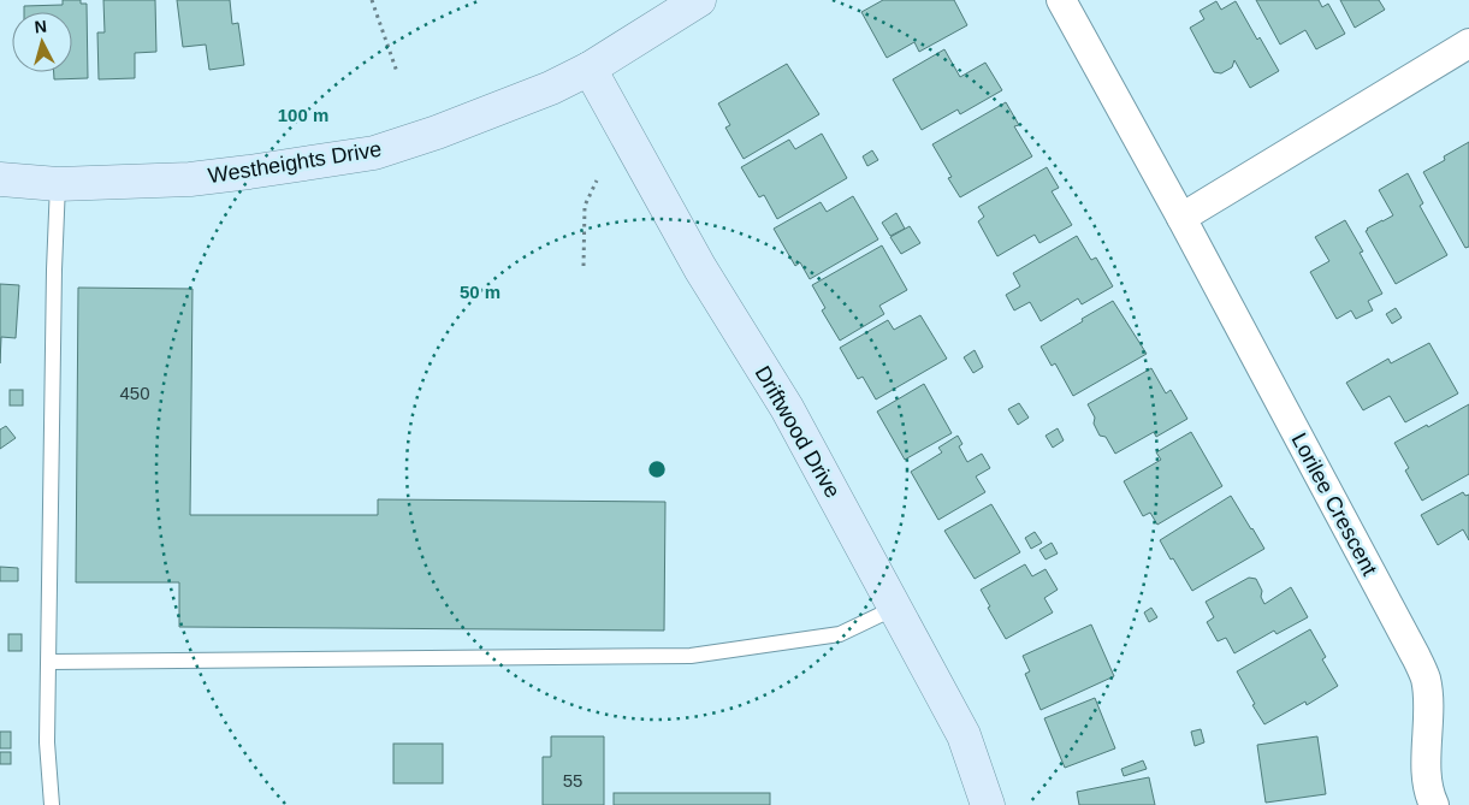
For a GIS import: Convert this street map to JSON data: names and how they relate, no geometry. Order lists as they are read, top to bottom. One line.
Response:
{"streets":{"street":["Westheights Drive","Driftwood Drive","Lorilee Crescent"]},"crossings":[["Westheights Drive","Driftwood Drive"]],"house_numbers":["450","55"],"north":"top","rings":["100 m","50 m"]}
